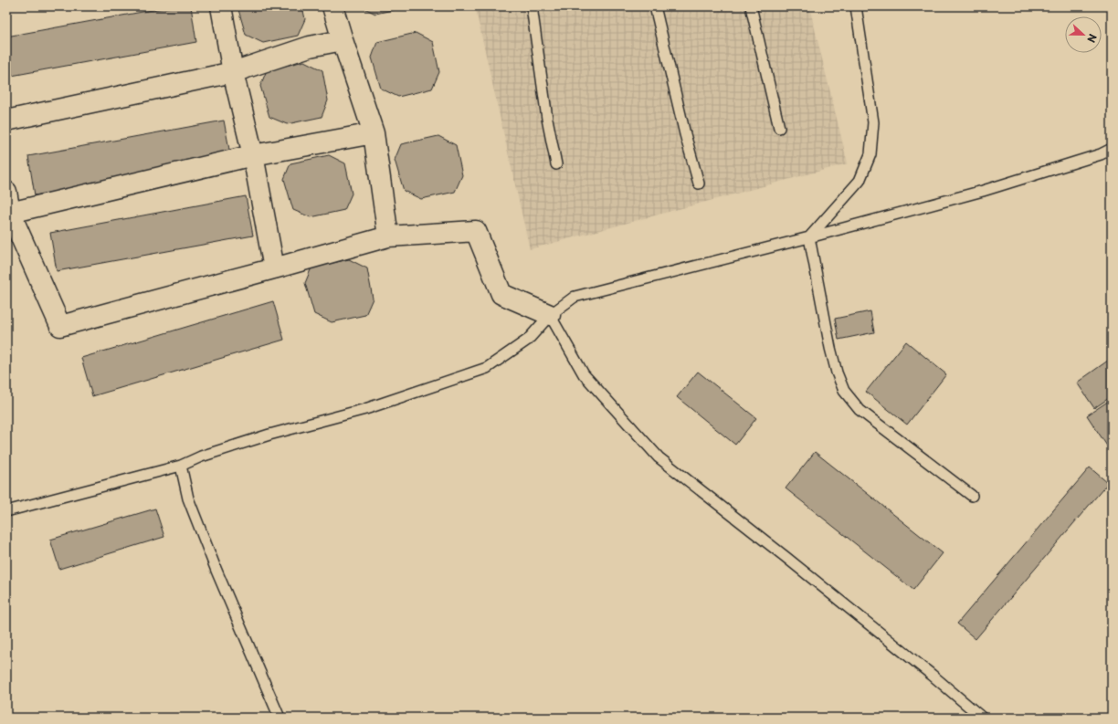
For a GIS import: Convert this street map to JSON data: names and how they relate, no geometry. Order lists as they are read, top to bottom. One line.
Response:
{"north":"right"}
